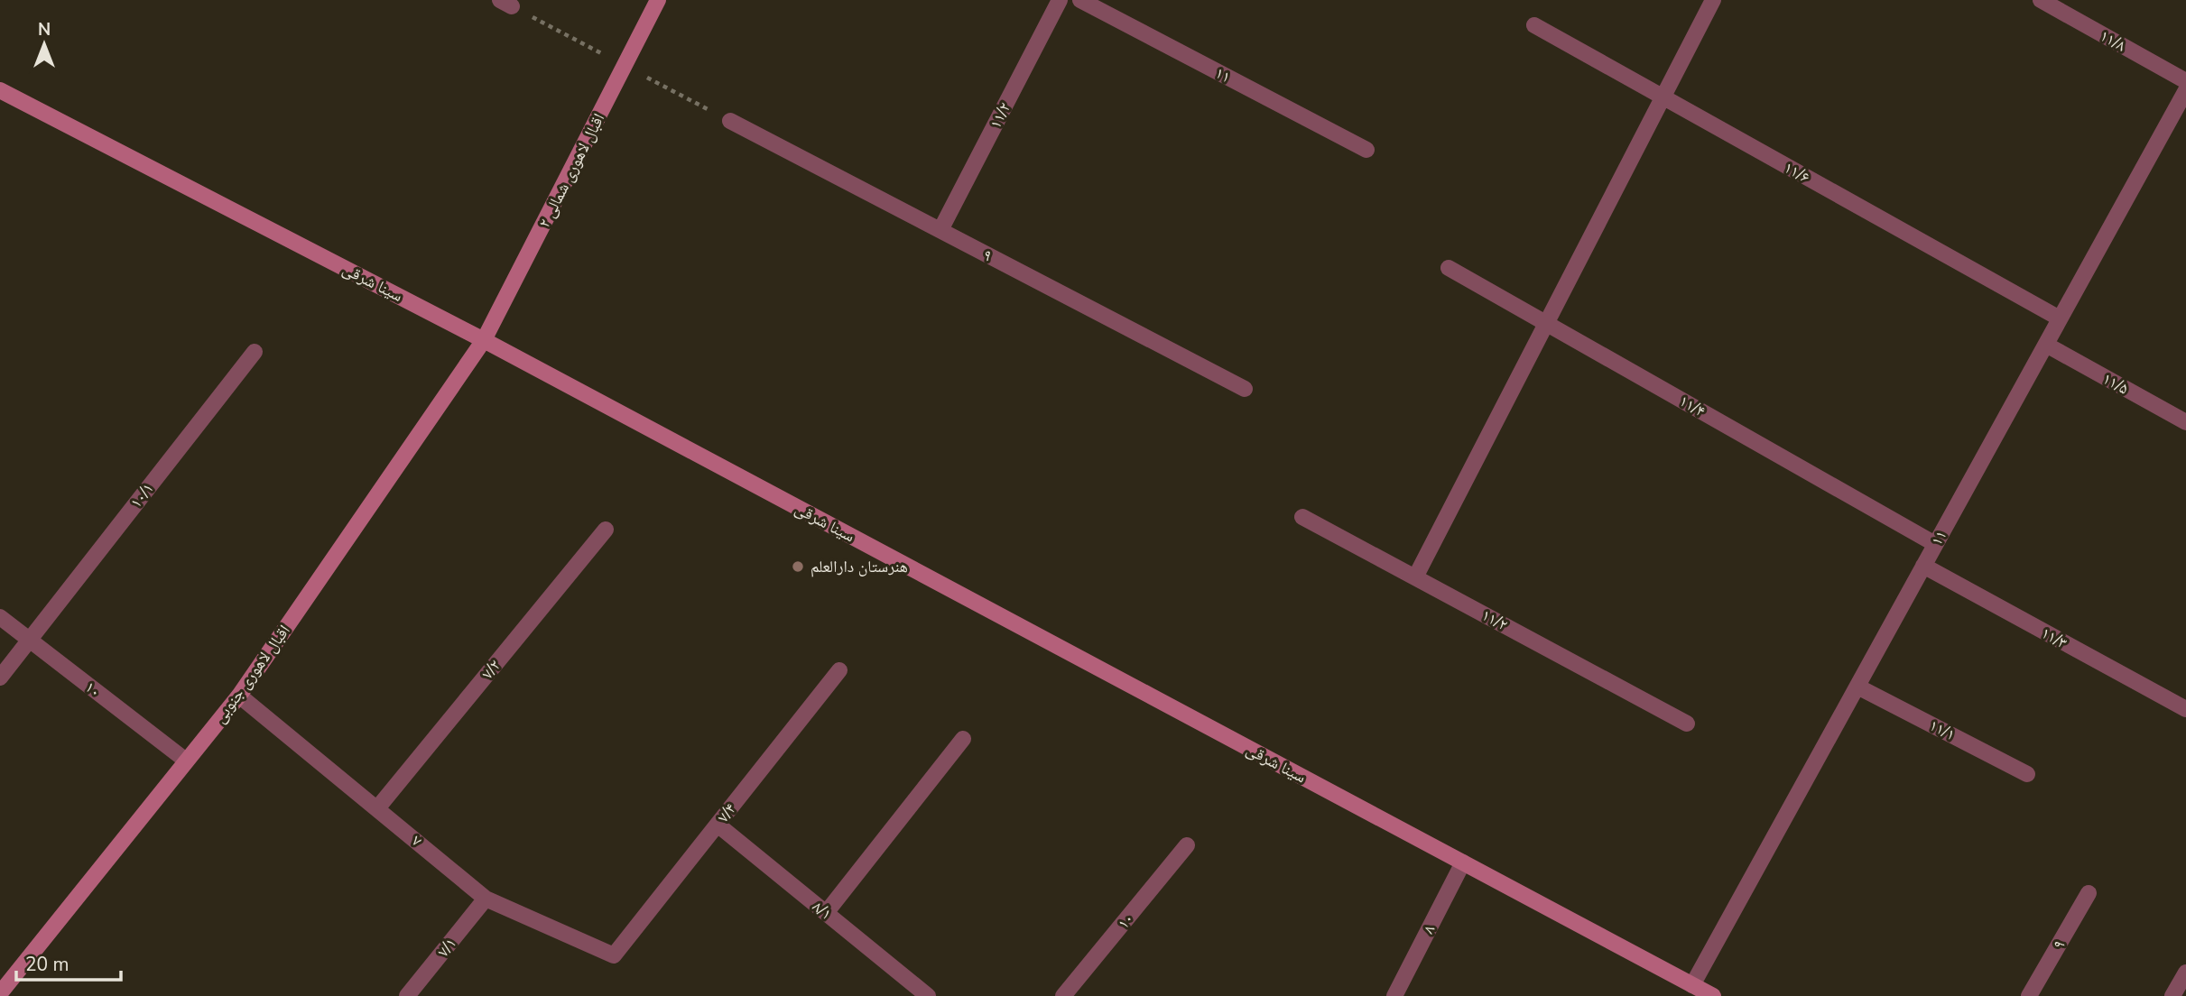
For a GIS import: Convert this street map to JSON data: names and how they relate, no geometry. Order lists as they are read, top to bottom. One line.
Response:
{"streets":{"street":["۱۱/۸","۱۱","۱۱/۲","اقبال لاهوری شمالی ۲","۱۱/۶","۹","سینا شرقی","۱۱/۵","۱۱/۴","۱۰/۱","۱۱/۳","۷/۲","اقبال لاهوری جنوبی","۱۰","۱۱/۱","۷/۴","۷","۸/۱","۸","۷/۱"]},"crossings":[["۱۱","۱۱/۶"],["۱۱","سینا شرقی"],["۱۱","۱۱/۵"],["۱۱","۱۱/۴"],["۱۱","۱۱/۳"],["۱۱","۱۱/۱"],["۱۱/۲","۹"],["اقبال لاهوری شمالی ۲","سینا شرقی"],["اقبال لاهوری شمالی ۲","اقبال لاهوری جنوبی"],["سینا شرقی","اقبال لاهوری جنوبی"],["سینا شرقی","۸"],["۱۰/۱","۱۰"],["۷/۲","۷"],["اقبال لاهوری جنوبی","۱۰"],["اقبال لاهوری جنوبی","۷"],["۷/۴","۷"],["۷/۴","۸/۱"],["۷","۷/۱"]],"places":["هنرستان دارالعلم"],"scale_bar":"20 m","north":"top"}
